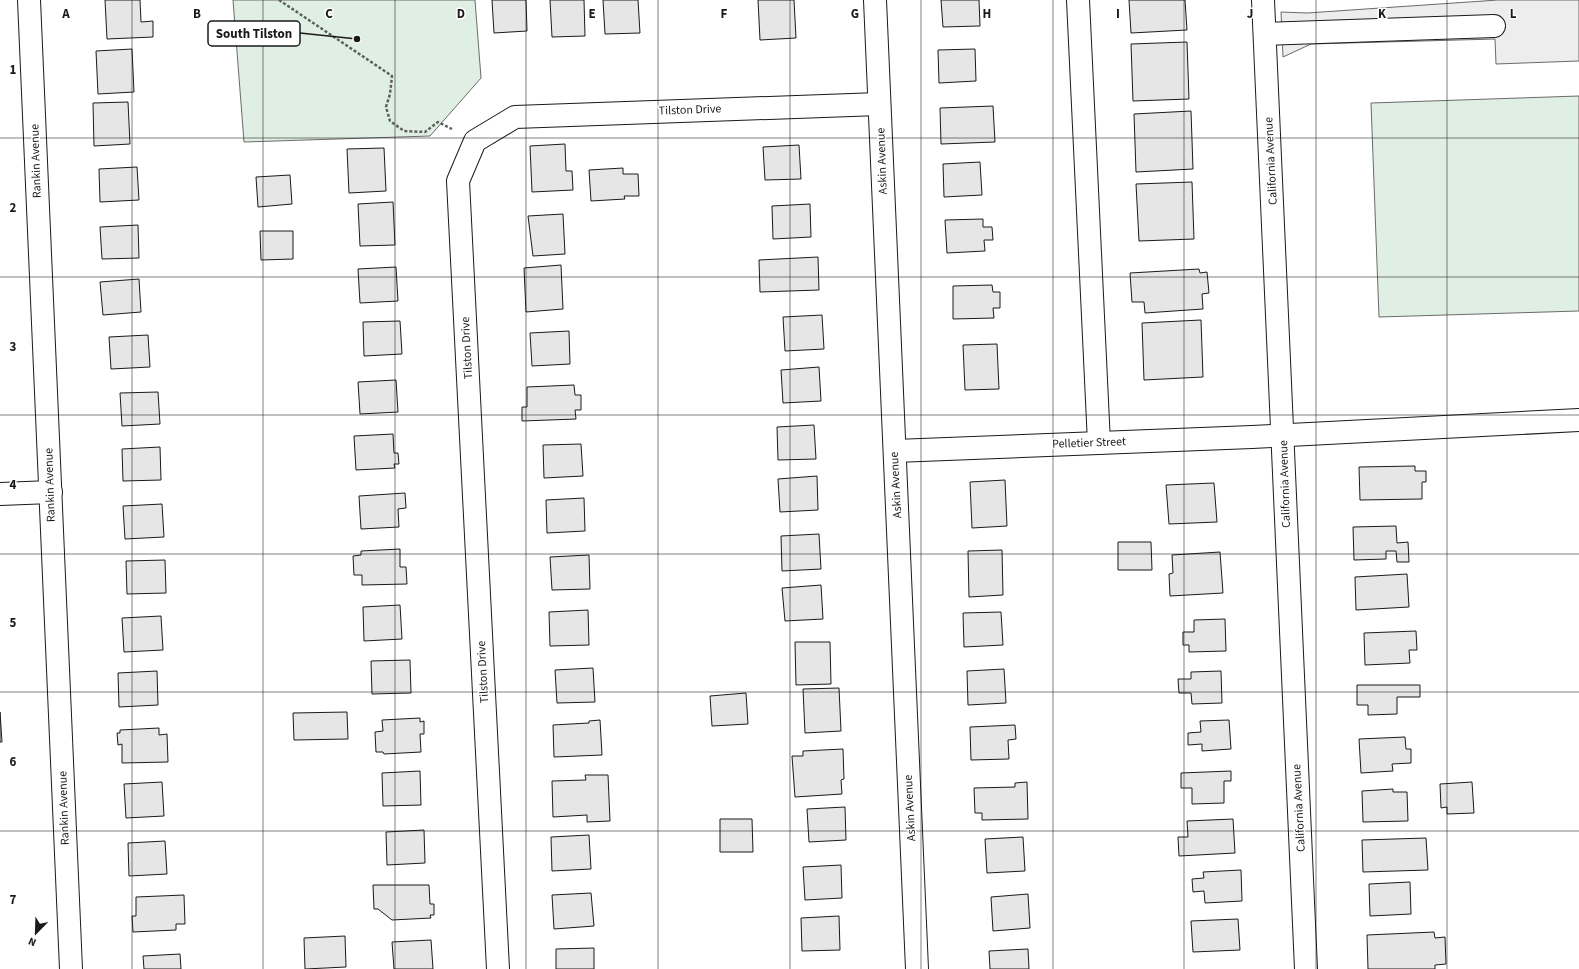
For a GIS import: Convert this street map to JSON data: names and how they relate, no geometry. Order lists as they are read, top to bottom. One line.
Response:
{"streets":{"street":["Tilston Drive","Rankin Avenue","Askin Avenue","California Avenue","Pelletier Street"]},"crossings":[["Tilston Drive","Askin Avenue"],["Askin Avenue","Pelletier Street"],["California Avenue","Pelletier Street"]],"places":["South Tilston"],"north":"bottom left","grid":{"columns":["A","B","C","D","E","F","G","H","I","J","K","L"],"rows":["1","2","3","4","5","6","7"]}}
